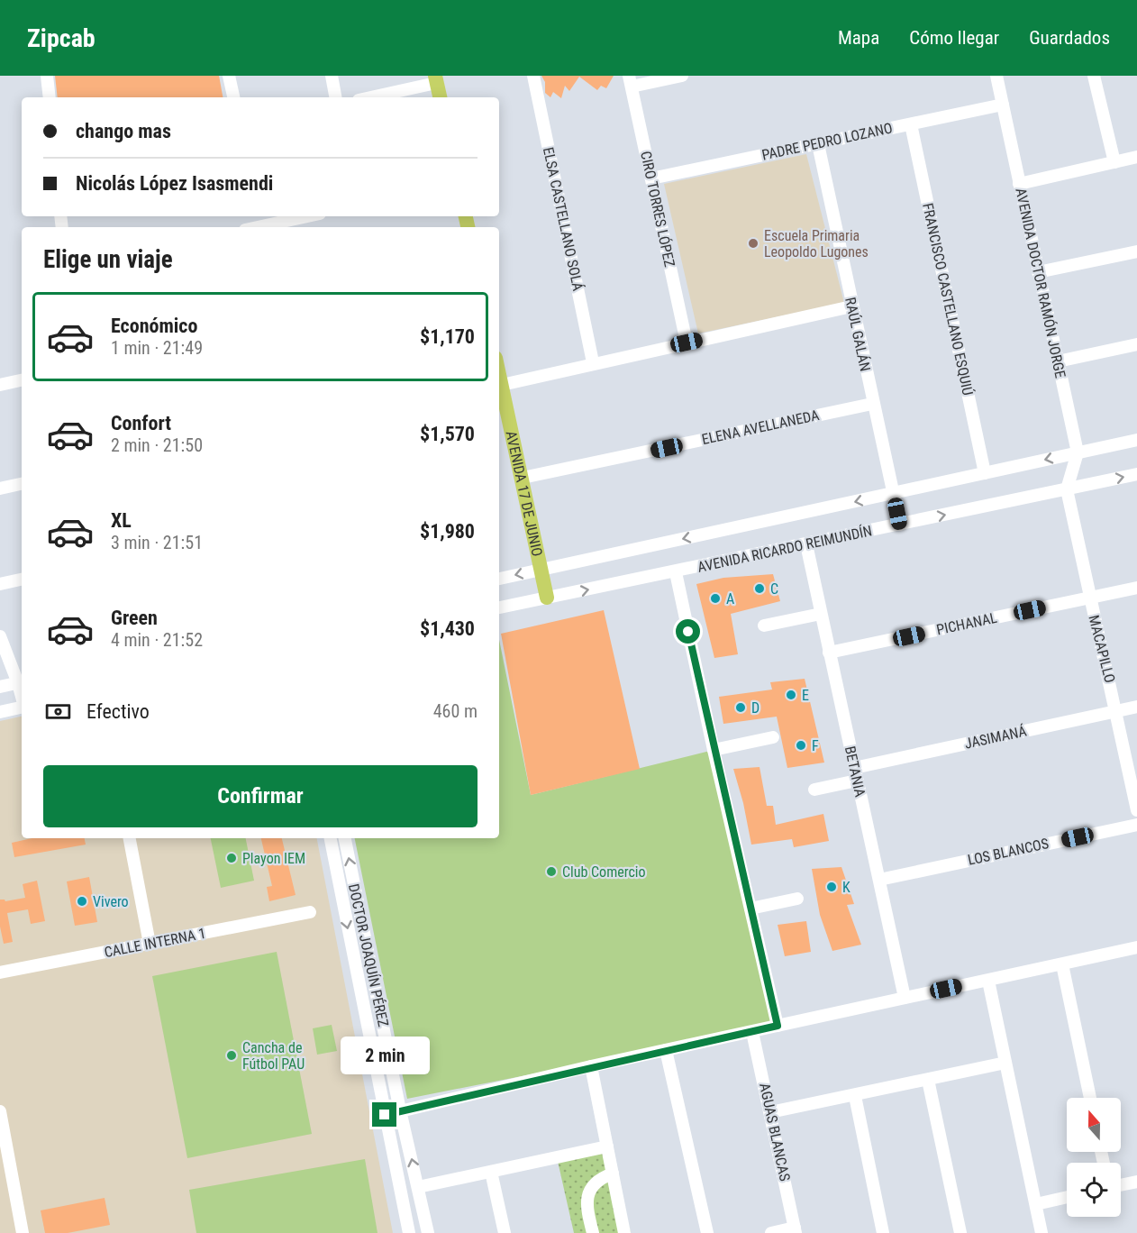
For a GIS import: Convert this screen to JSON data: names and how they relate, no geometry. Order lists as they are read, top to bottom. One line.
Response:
{"streets":{"main road":["AVENIDA 17 DE JUNIO"],"street":["PADRE PEDRO LOZANO","CIRO TORRES LÓPEZ","ELSA CASTELLANO SOLÁ","AVENIDA DOCTOR RAMÓN JORGE","FRANCISCO CASTELLANO ESQUIÚ","RAÚL GALÁN","ELENA AVELLANEDA","AVENIDA RICARDO REIMUNDÍN","PICHANAL","MACAPILLO","JASIMANÁ","BETANIA","LOS BLANCOS","CALLE INTERNA 1","DOCTOR JOAQUÍN PÉREZ","AGUAS BLANCAS"]},"crossings":[["PADRE PEDRO LOZANO","CIRO TORRES LÓPEZ"],["PADRE PEDRO LOZANO","AVENIDA DOCTOR RAMÓN JORGE"],["PADRE PEDRO LOZANO","FRANCISCO CASTELLANO ESQUIÚ"],["PADRE PEDRO LOZANO","RAÚL GALÁN"],["AVENIDA DOCTOR RAMÓN JORGE","AVENIDA RICARDO REIMUNDÍN"],["AVENIDA DOCTOR RAMÓN JORGE","MACAPILLO"],["RAÚL GALÁN","ELENA AVELLANEDA"],["RAÚL GALÁN","AVENIDA RICARDO REIMUNDÍN"],["ELENA AVELLANEDA","AVENIDA 17 DE JUNIO"],["AVENIDA 17 DE JUNIO","AVENIDA RICARDO REIMUNDÍN"],["AVENIDA RICARDO REIMUNDÍN","MACAPILLO"],["AVENIDA RICARDO REIMUNDÍN","BETANIA"],["PICHANAL","MACAPILLO"],["PICHANAL","BETANIA"],["MACAPILLO","JASIMANÁ"],["JASIMANÁ","BETANIA"],["BETANIA","LOS BLANCOS"]],"places":["Escuela Primaria Leopoldo Lugones","C","A","E","D","F","Playon IEM","Club Comercio","K","Vivero","Cancha de Fútbol PAU"],"north":"top","page":{"header":"Zipcab","nav":["Mapa","Cómo llegar","Guardados"],"banner":["chango mas","Nicolás López Isasmendi"],"heading":"Elige un viaje","list":[{"name":"Económico","note":"1 min · 21:49","value":"$1,170"},{"name":"Confort","note":"2 min · 21:50","value":"$1,570"},{"name":"XL","note":"3 min · 21:51","value":"$1,980"},{"name":"Green","note":"4 min · 21:52","value":"$1,430"}],"pay":["Efectivo","460 m"],"buttons":"Confirmar","bubble":"2 min"}}
